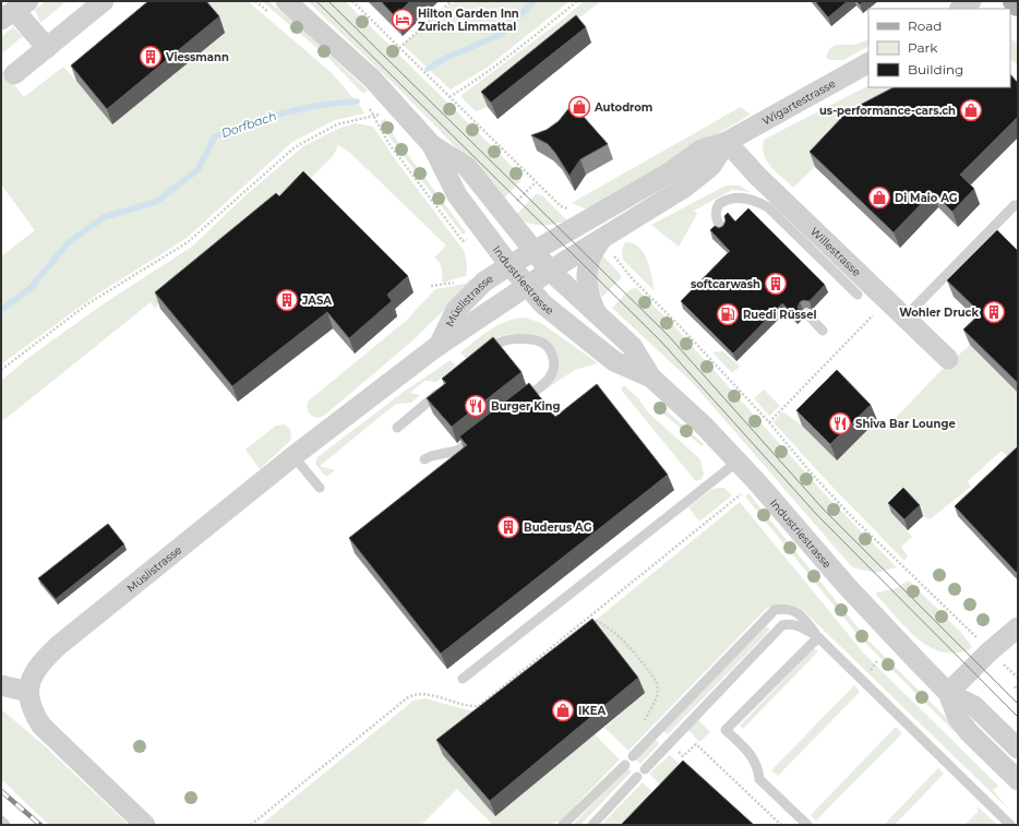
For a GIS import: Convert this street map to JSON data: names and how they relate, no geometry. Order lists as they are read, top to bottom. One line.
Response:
{"streets":{"street":["Wigartestrasse","Willestrasse","Industriestrasse","Müslistrasse"]},"crossings":[["Wigartestrasse","Willestrasse"],["Industriestrasse","Müslistrasse"]],"water":["Dorfbach"],"places":{"hotel":["Hilton Garden Inn Zurich Limmattal"],"building":["Viessmann","softcarwash","JASA","Wohler Druck","Buderus AG"],"shop":["Autodrom","us-performance-cars.ch","Di Maio AG","IKEA"],"fuel station":["Ruedi Rüssel"],"restaurant":["Burger King","Shiva Bar Lounge"]},"legend":["Road","Park","Building"]}
